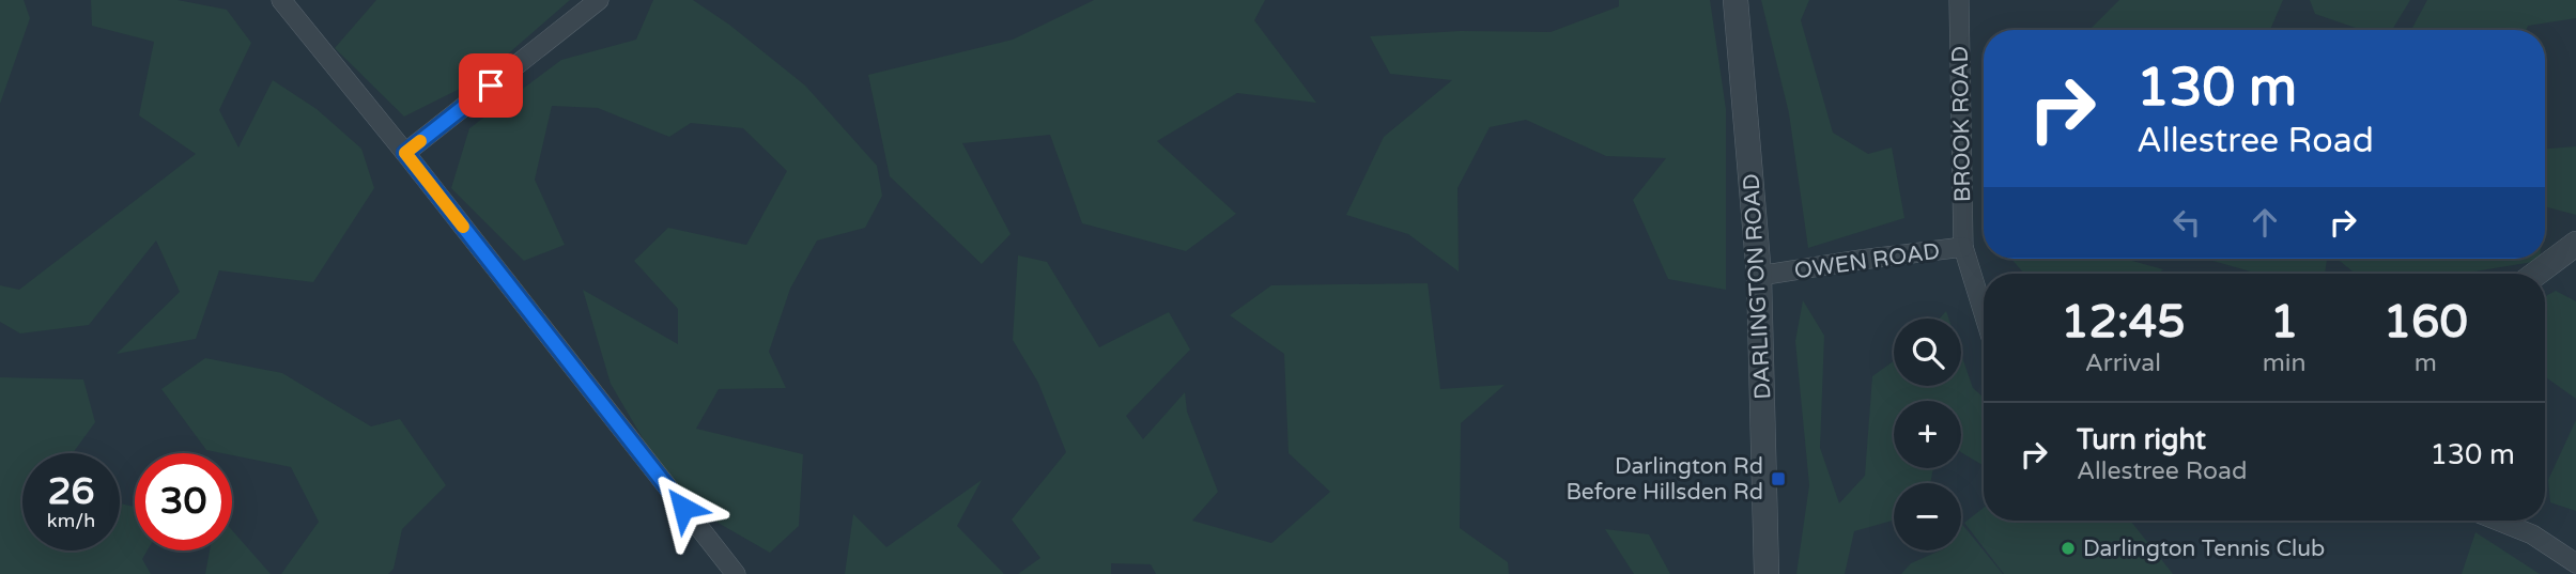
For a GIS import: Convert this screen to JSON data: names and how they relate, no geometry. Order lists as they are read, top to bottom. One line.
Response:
{"streets":{"street":["BROOK ROAD","OWEN ROAD","DARLINGTON ROAD"]},"crossings":[["BROOK ROAD","OWEN ROAD"],["OWEN ROAD","DARLINGTON ROAD"]],"places":{"transit":["Darlington Rd Before Hillsden Rd"],"other":["Darlington Tennis Club"]},"page":{"turn":["130 m","Allestree Road"],"eta":["12:45","Arrival","1","min","160","m"],"map_buttons":["+","−"],"list":[{"name":"Turn right","note":"Allestree Road","value":"130 m"}],"speed":"26 km/h","limit":"30"}}
